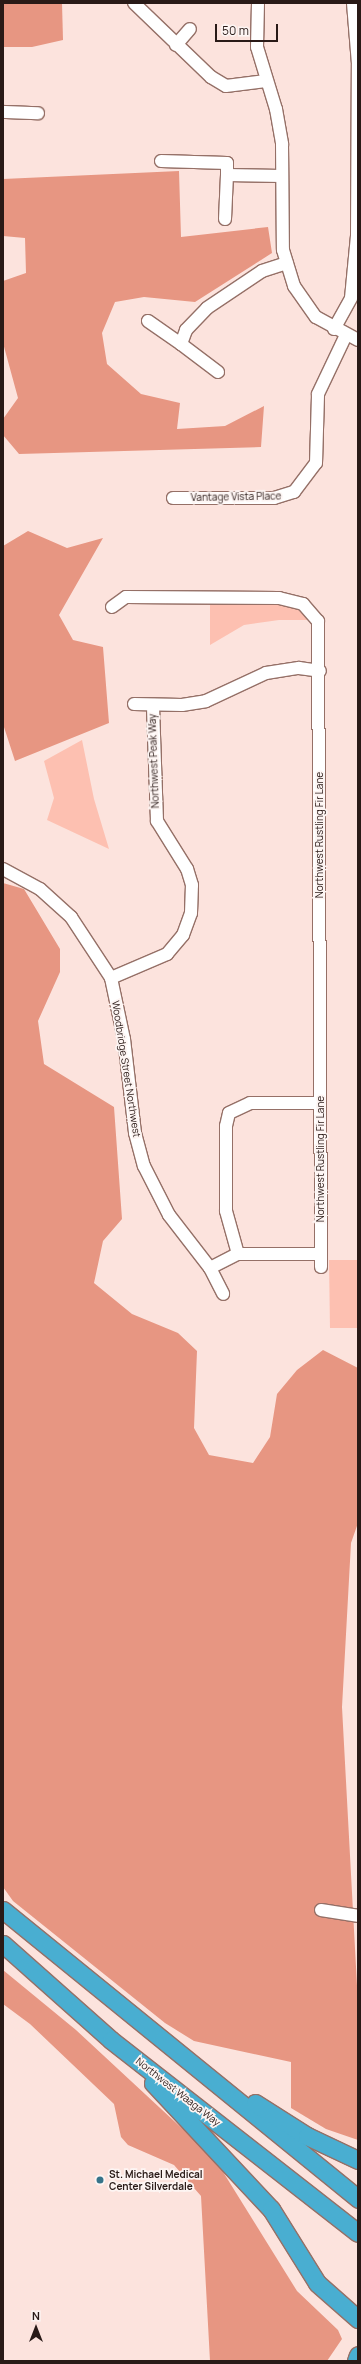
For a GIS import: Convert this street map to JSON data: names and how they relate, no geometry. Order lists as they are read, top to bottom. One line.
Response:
{"streets":{"highway":["Northwest Waaga Way"],"street":["Vantage Vista Place","Northwest Peak Way","Northwest Rustling Fir Lane","Woodbridge Street Northwest"]},"crossings":[["Northwest Peak Way","Woodbridge Street Northwest"]],"places":["St. Michael Medical Center Silverdale"],"scale_bar":"50 m","north":"top"}
